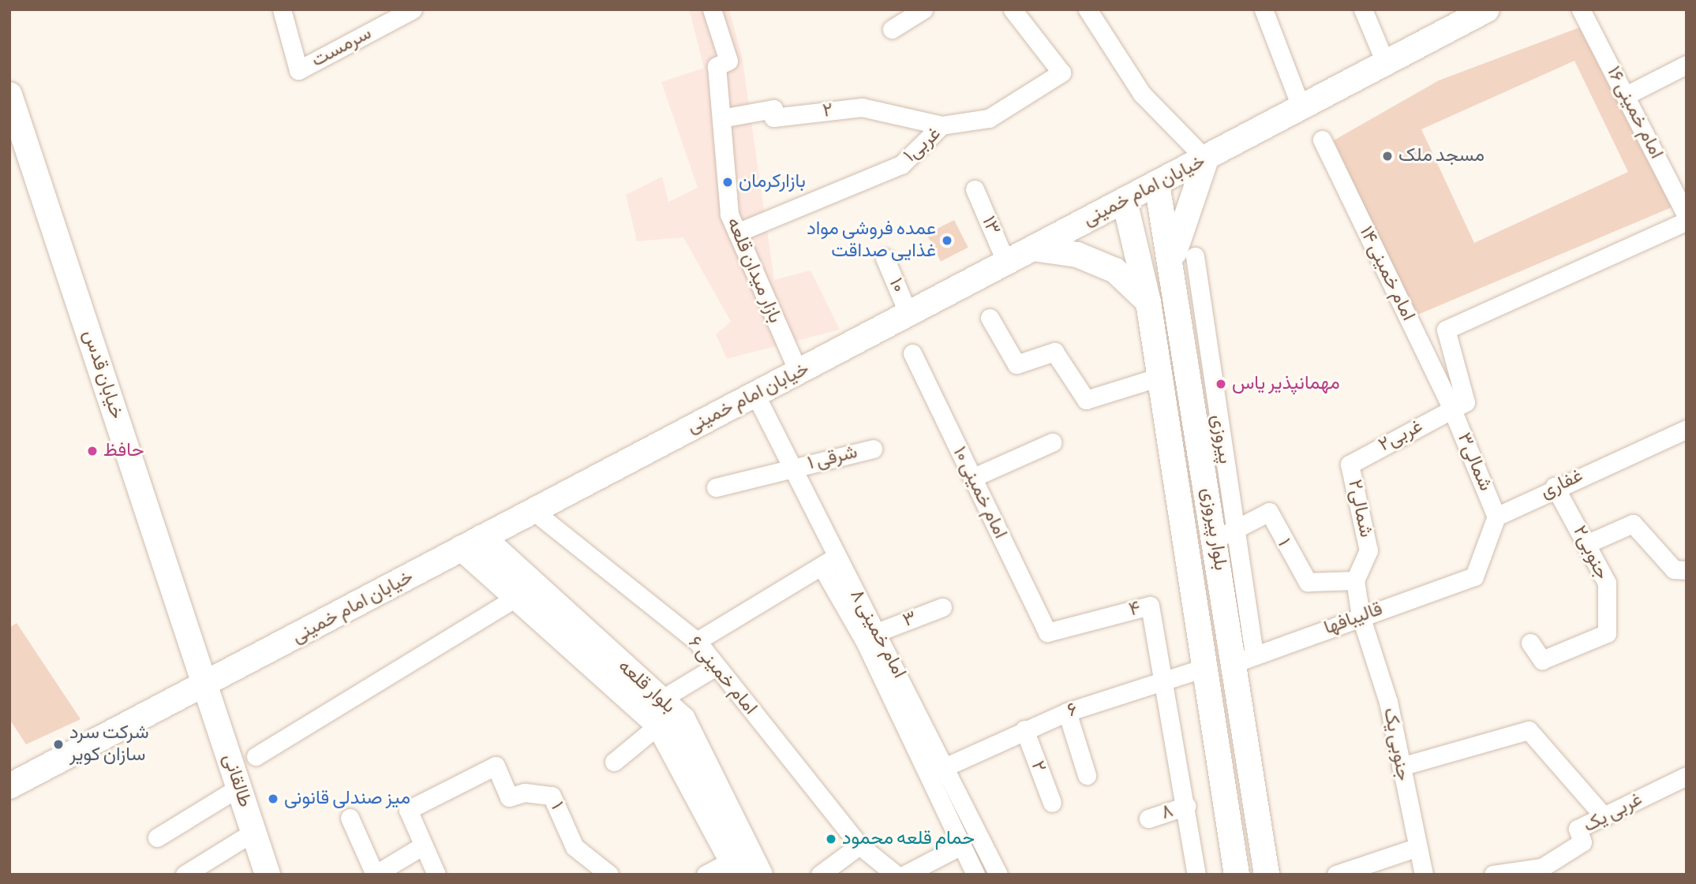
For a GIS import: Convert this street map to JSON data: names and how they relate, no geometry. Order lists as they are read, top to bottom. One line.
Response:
{"streets":{"main road":["خیابان امام خمینی","خیابان قدس","بلوار پیروزی","بلوار قلعه","طالقانی"],"street":["سرمست","۲","امام خمینی ۱۶","غربی۱","۱۳","بازار میدان قلعه","امام خمینی ۱۴","۱۰","غربی۲","پیروزی","۱ شرقی","شمالی۳","غفاری","امام خمینی ۱۰","شمالی۲","۱","جنوبی۲","۴","قالیبافها","۳","امام خمینی ۸","امام خمینی ۶","۶","جنوبی یک","۸","غربی یک"]},"crossings":[["۲","غربی۱"],["۲","بازار میدان قلعه"],["۲","۶"],["غربی۱","بازار میدان قلعه"],["خیابان امام خمینی","۱۳"],["خیابان امام خمینی","بازار میدان قلعه"],["خیابان امام خمینی","۱۰"],["خیابان امام خمینی","خیابان قدس"],["خیابان امام خمینی","بلوار پیروزی"],["خیابان امام خمینی","امام خمینی ۸"],["خیابان امام خمینی","امام خمینی ۶"],["خیابان امام خمینی","بلوار قلعه"],["خیابان امام خمینی","طالقانی"],["امام خمینی ۱۴","غربی۲"],["امام خمینی ۱۴","شمالی۳"],["خیابان قدس","طالقانی"],["غربی۲","شمالی۳"],["غربی۲","شمالی۲"],["پیروزی","بلوار پیروزی"],["پیروزی","۱"],["۱ شرقی","امام خمینی ۸"],["شمالی۳","غفاری"],["شمالی۳","قالیبافها"],["غفاری","جنوبی۲"],["غفاری","قالیبافها"],["امام خمینی ۱۰","۴"],["شمالی۲","۱"],["بلوار پیروزی","۱"],["بلوار پیروزی","قالیبافها"],["بلوار پیروزی","۶"],["۴","۶"],["قالیبافها","جنوبی یک"],["۳","امام خمینی ۸"],["امام خمینی ۸","۶"]],"places":["مسجد ملک","بازارکرمان","عمده فروشی مواد غذایی صداقت","مهمانپذیر یاس","حافظ","شرکت سرد سازان کویر","میز صندلی قانونی","حمام قلعه محمود"]}
